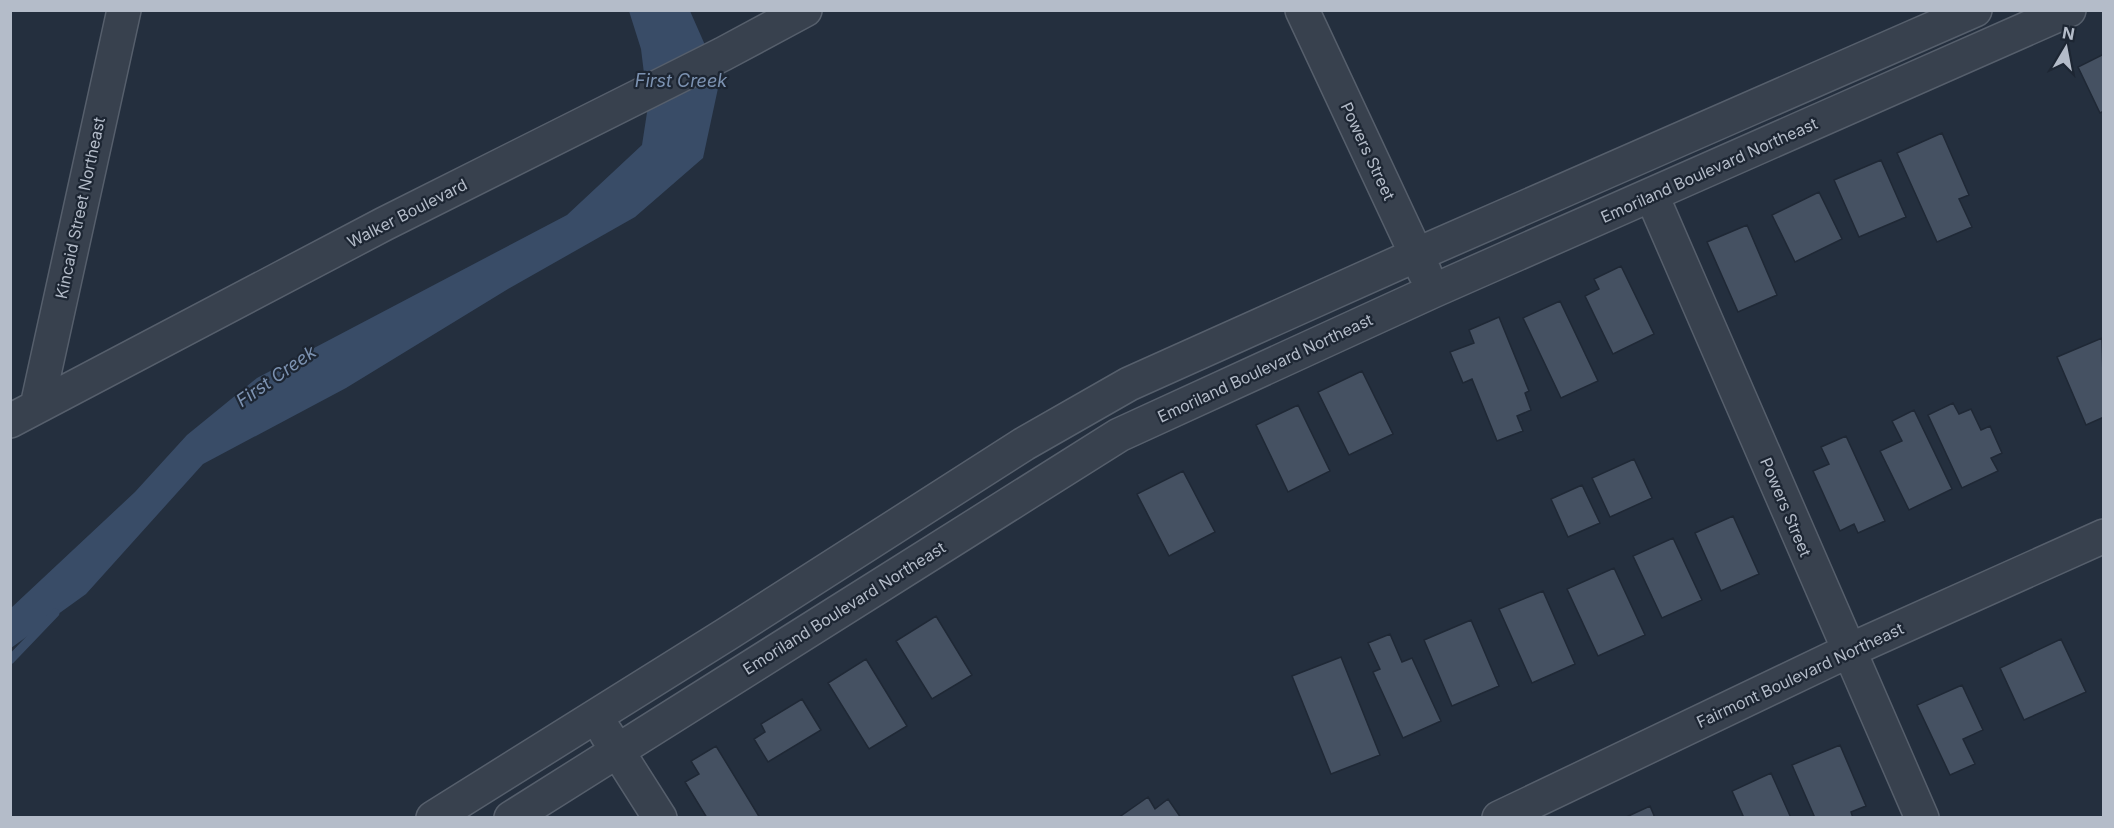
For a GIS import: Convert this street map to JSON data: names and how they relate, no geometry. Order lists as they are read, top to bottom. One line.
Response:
{"streets":{"street":["Powers Street","Emoriland Boulevard Northeast","Kincaid Street Northeast","Walker Boulevard","Fairmont Boulevard Northeast"]},"crossings":[["Powers Street","Emoriland Boulevard Northeast"],["Powers Street","Fairmont Boulevard Northeast"],["Kincaid Street Northeast","Walker Boulevard"]],"water":["First Creek"],"north":"top"}
